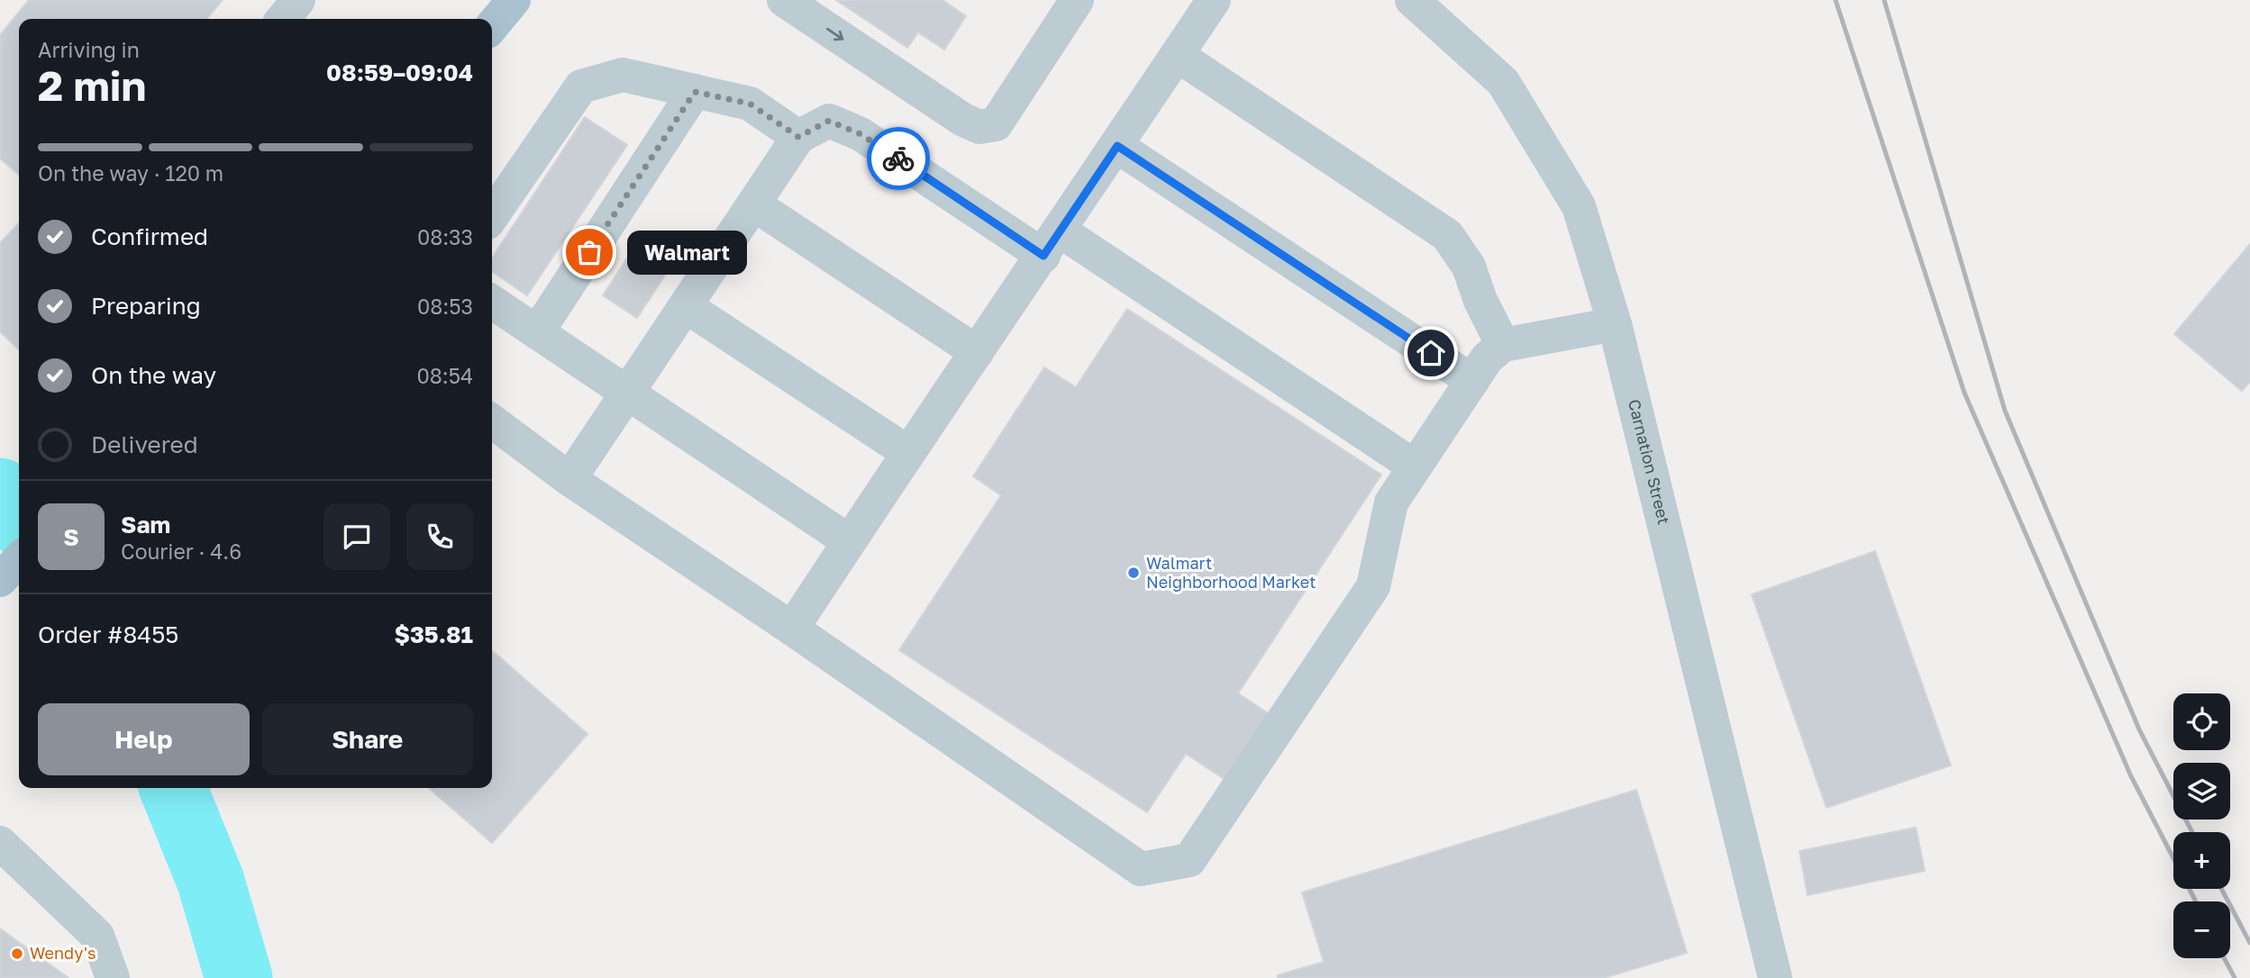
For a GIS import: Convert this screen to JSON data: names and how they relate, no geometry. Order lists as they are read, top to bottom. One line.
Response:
{"streets":{"street":["Carnation Street"]},"places":["Walmart","Walmart Neighborhood Market","Wendy's"],"page":{"heading":["2 min","Arriving in","08:59–09:04"],"panel":["Sam","Courier · 4.6","Order #8455","$35.81"],"bar":"On the way · 120 m","list":[["Confirmed","08:33"],["Preparing","08:53"],["On the way","08:54"],"Delivered"],"bubble":"Walmart","round":"S","buttons":["Help","Share"],"map_buttons":["+","−"]}}
